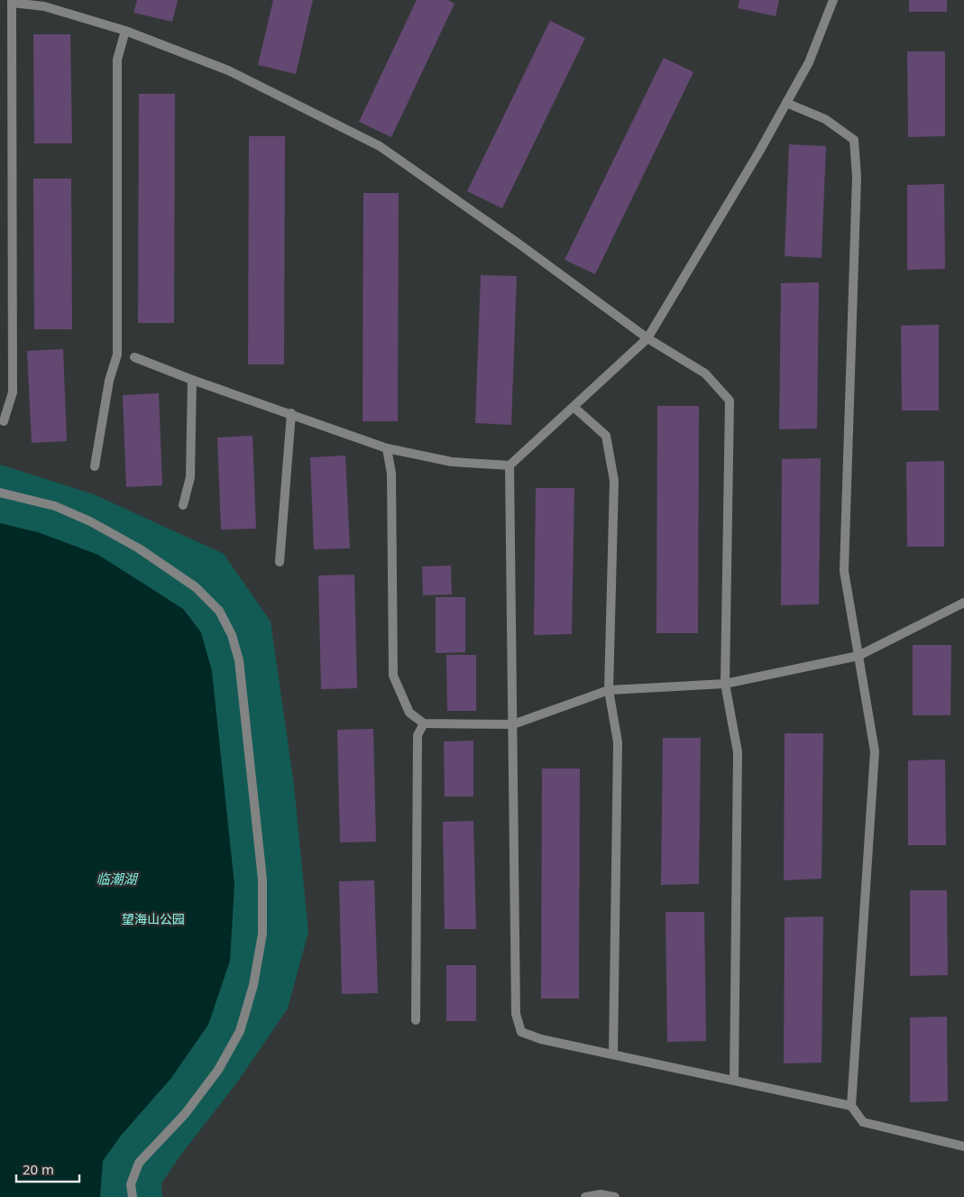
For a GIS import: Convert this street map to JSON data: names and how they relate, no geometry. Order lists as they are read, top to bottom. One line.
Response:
{"water":["临潮湖"],"parks":["望海山公园"],"scale_bar":"20 m"}
